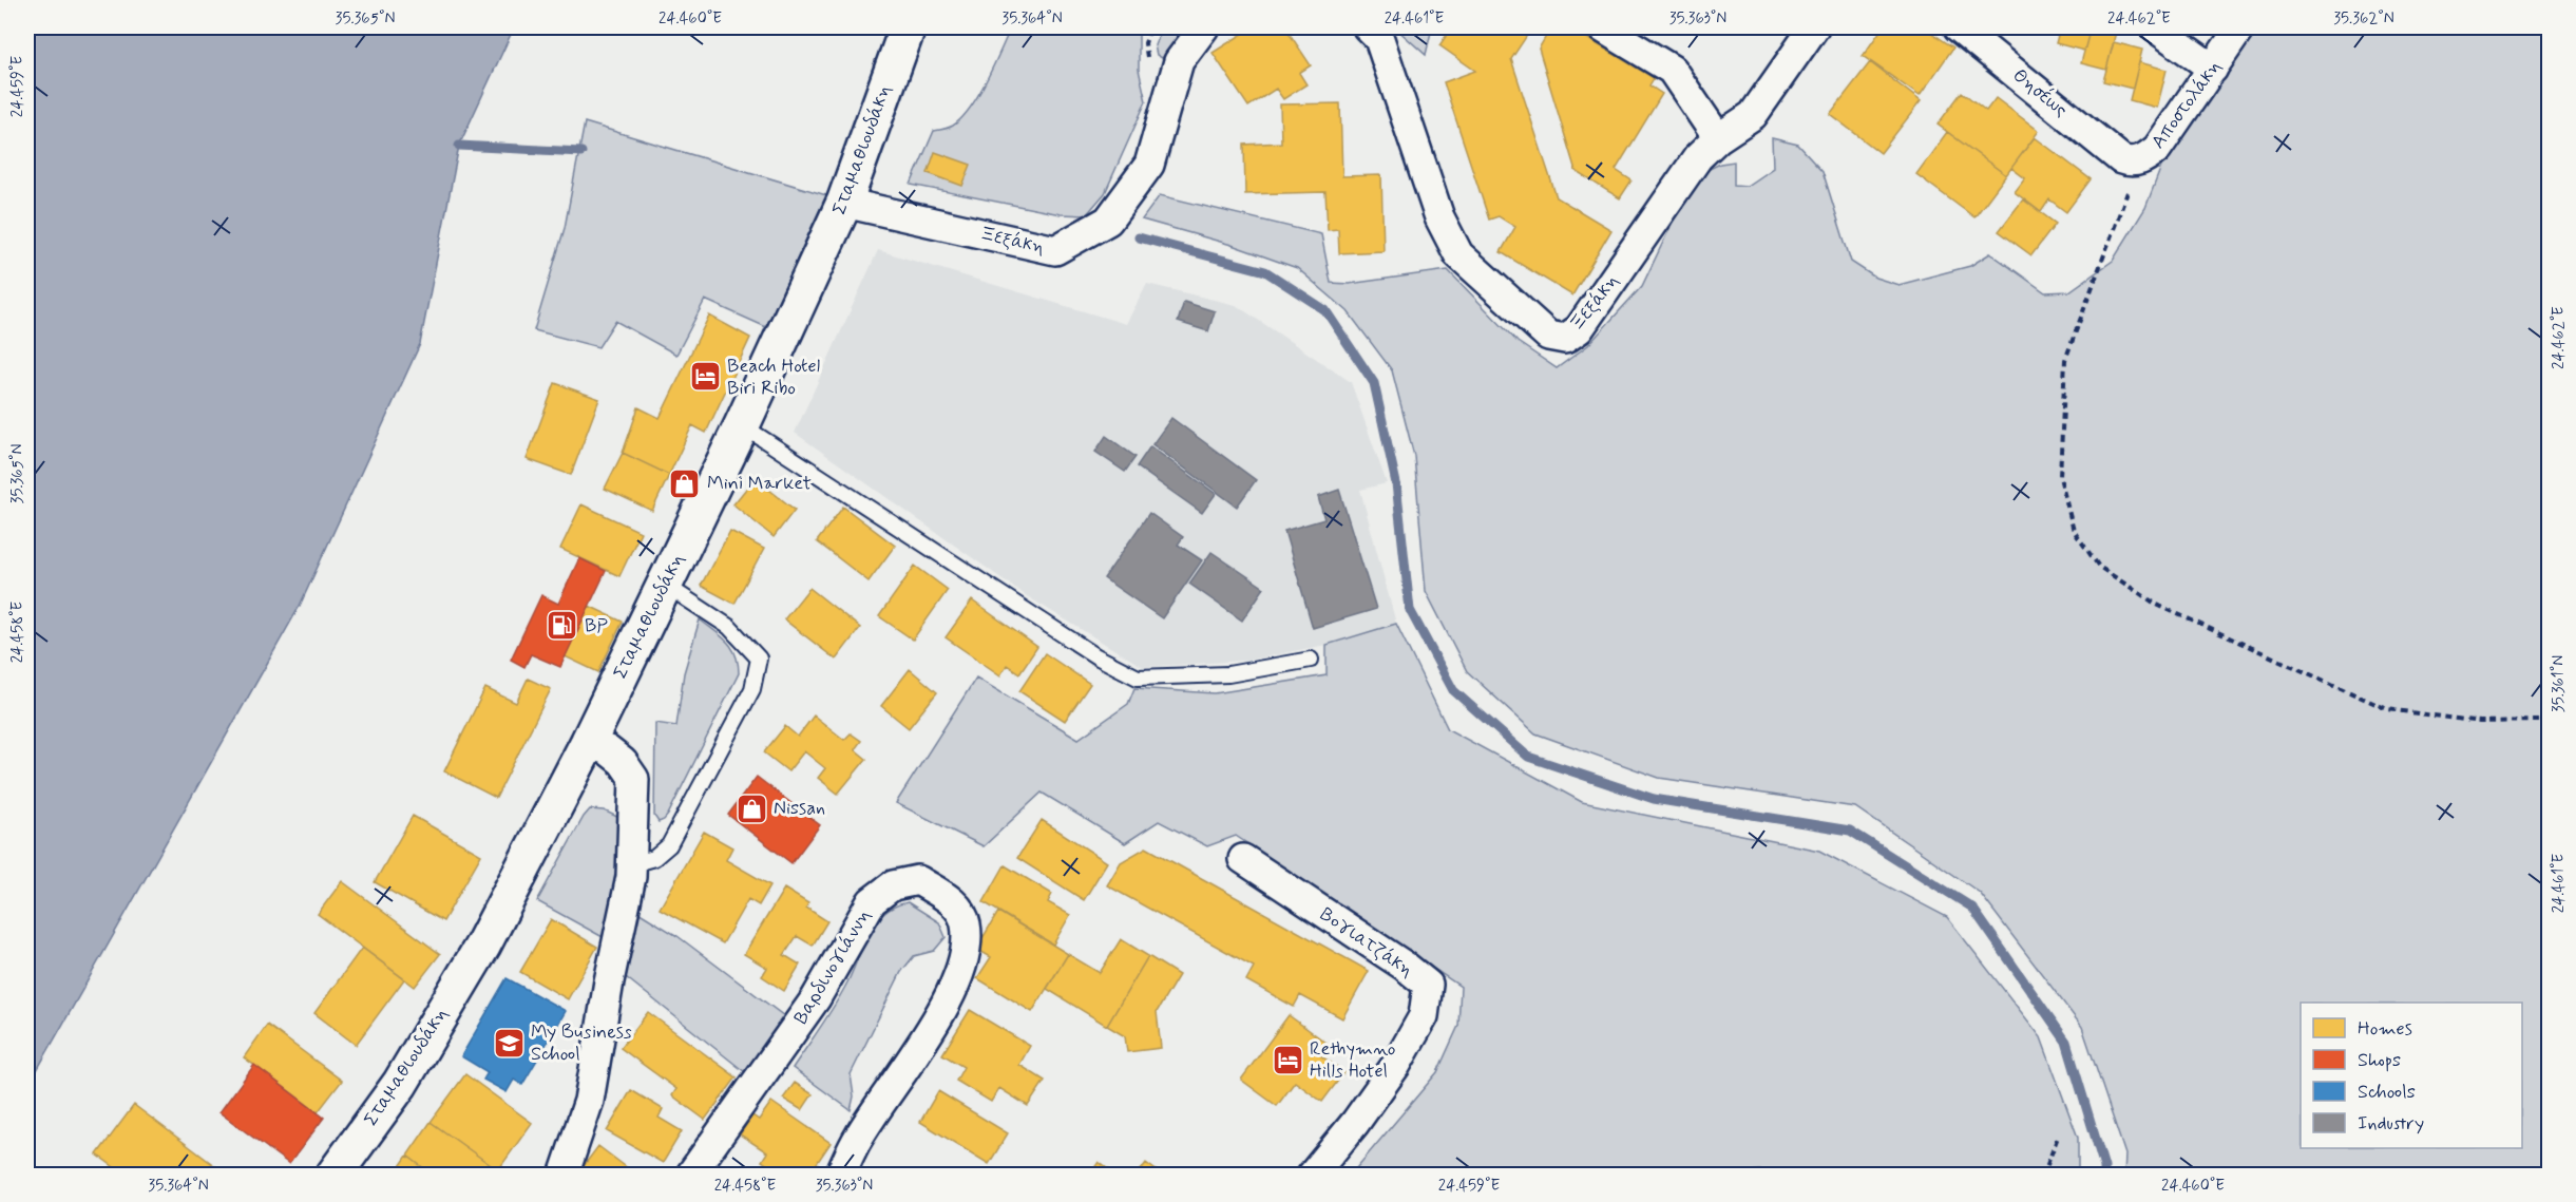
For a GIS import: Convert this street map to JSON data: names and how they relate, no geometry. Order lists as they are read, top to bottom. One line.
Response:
{"streets":{"main road":["Σταμαθιουδάκη"],"street":["Θησέως","Αποστολάκη","Ξεξάκη","Βογιατζάκη","Βαρδινογιάννη"]},"crossings":[["Θησέως","Αποστολάκη"],["Σταμαθιουδάκη","Ξεξάκη"]],"places":{"hotel":["Beach Hotel Biri Ribo","Rethymno Hills Hotel"],"shop":["Mini Market","Nissan"],"fuel station":["BP"],"school or university":["My Business School"]},"legend":["Homes","Shops","Schools","Industry"],"coordinates":["35.365°N","24.460°E","35.364°N","24.461°E","35.363°N","24.462°E","35.362°N","24.459°E","24.458°E","35.361°N"]}
